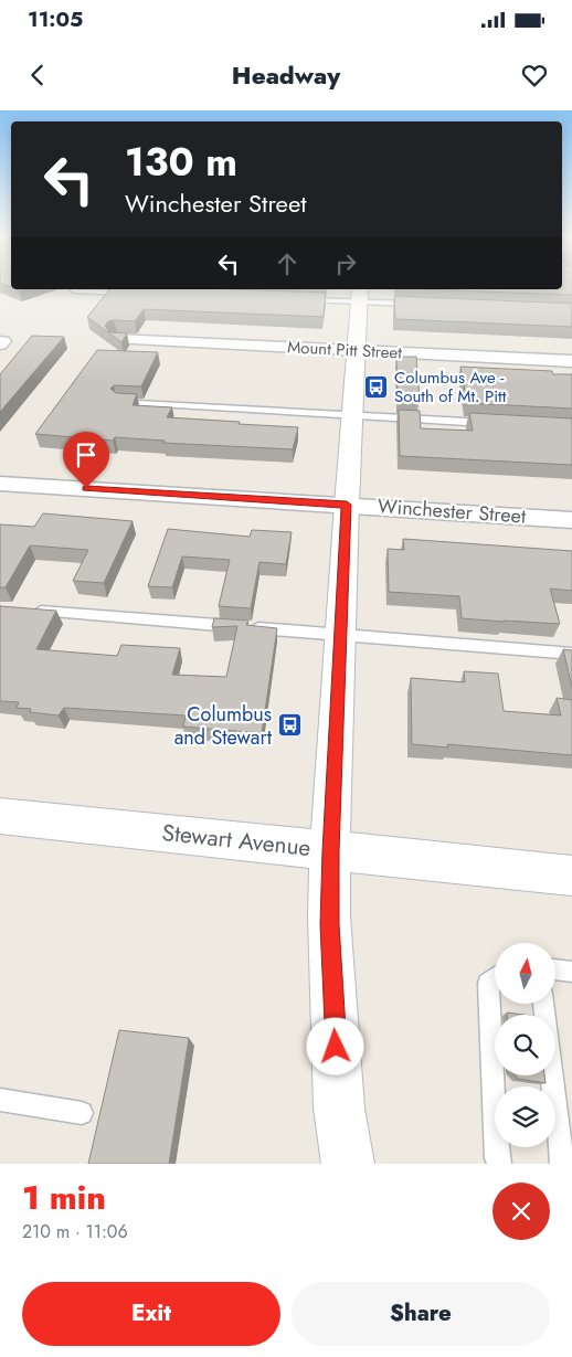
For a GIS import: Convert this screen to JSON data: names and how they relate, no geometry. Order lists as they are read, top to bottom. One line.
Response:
{"streets":{"main road":["Stewart Avenue"],"street":["Mount Pitt Street","Winchester Street"]},"places":{"bus stop":["Columbus Ave - South of Mt. Pitt","Columbus and Stewart"]},"north":"top","page":{"status":"11:05","header":"Headway","turn":["130 m","Winchester Street"],"heading":["1 min","210 m · 11:06"],"buttons":["Exit","Share"]}}
